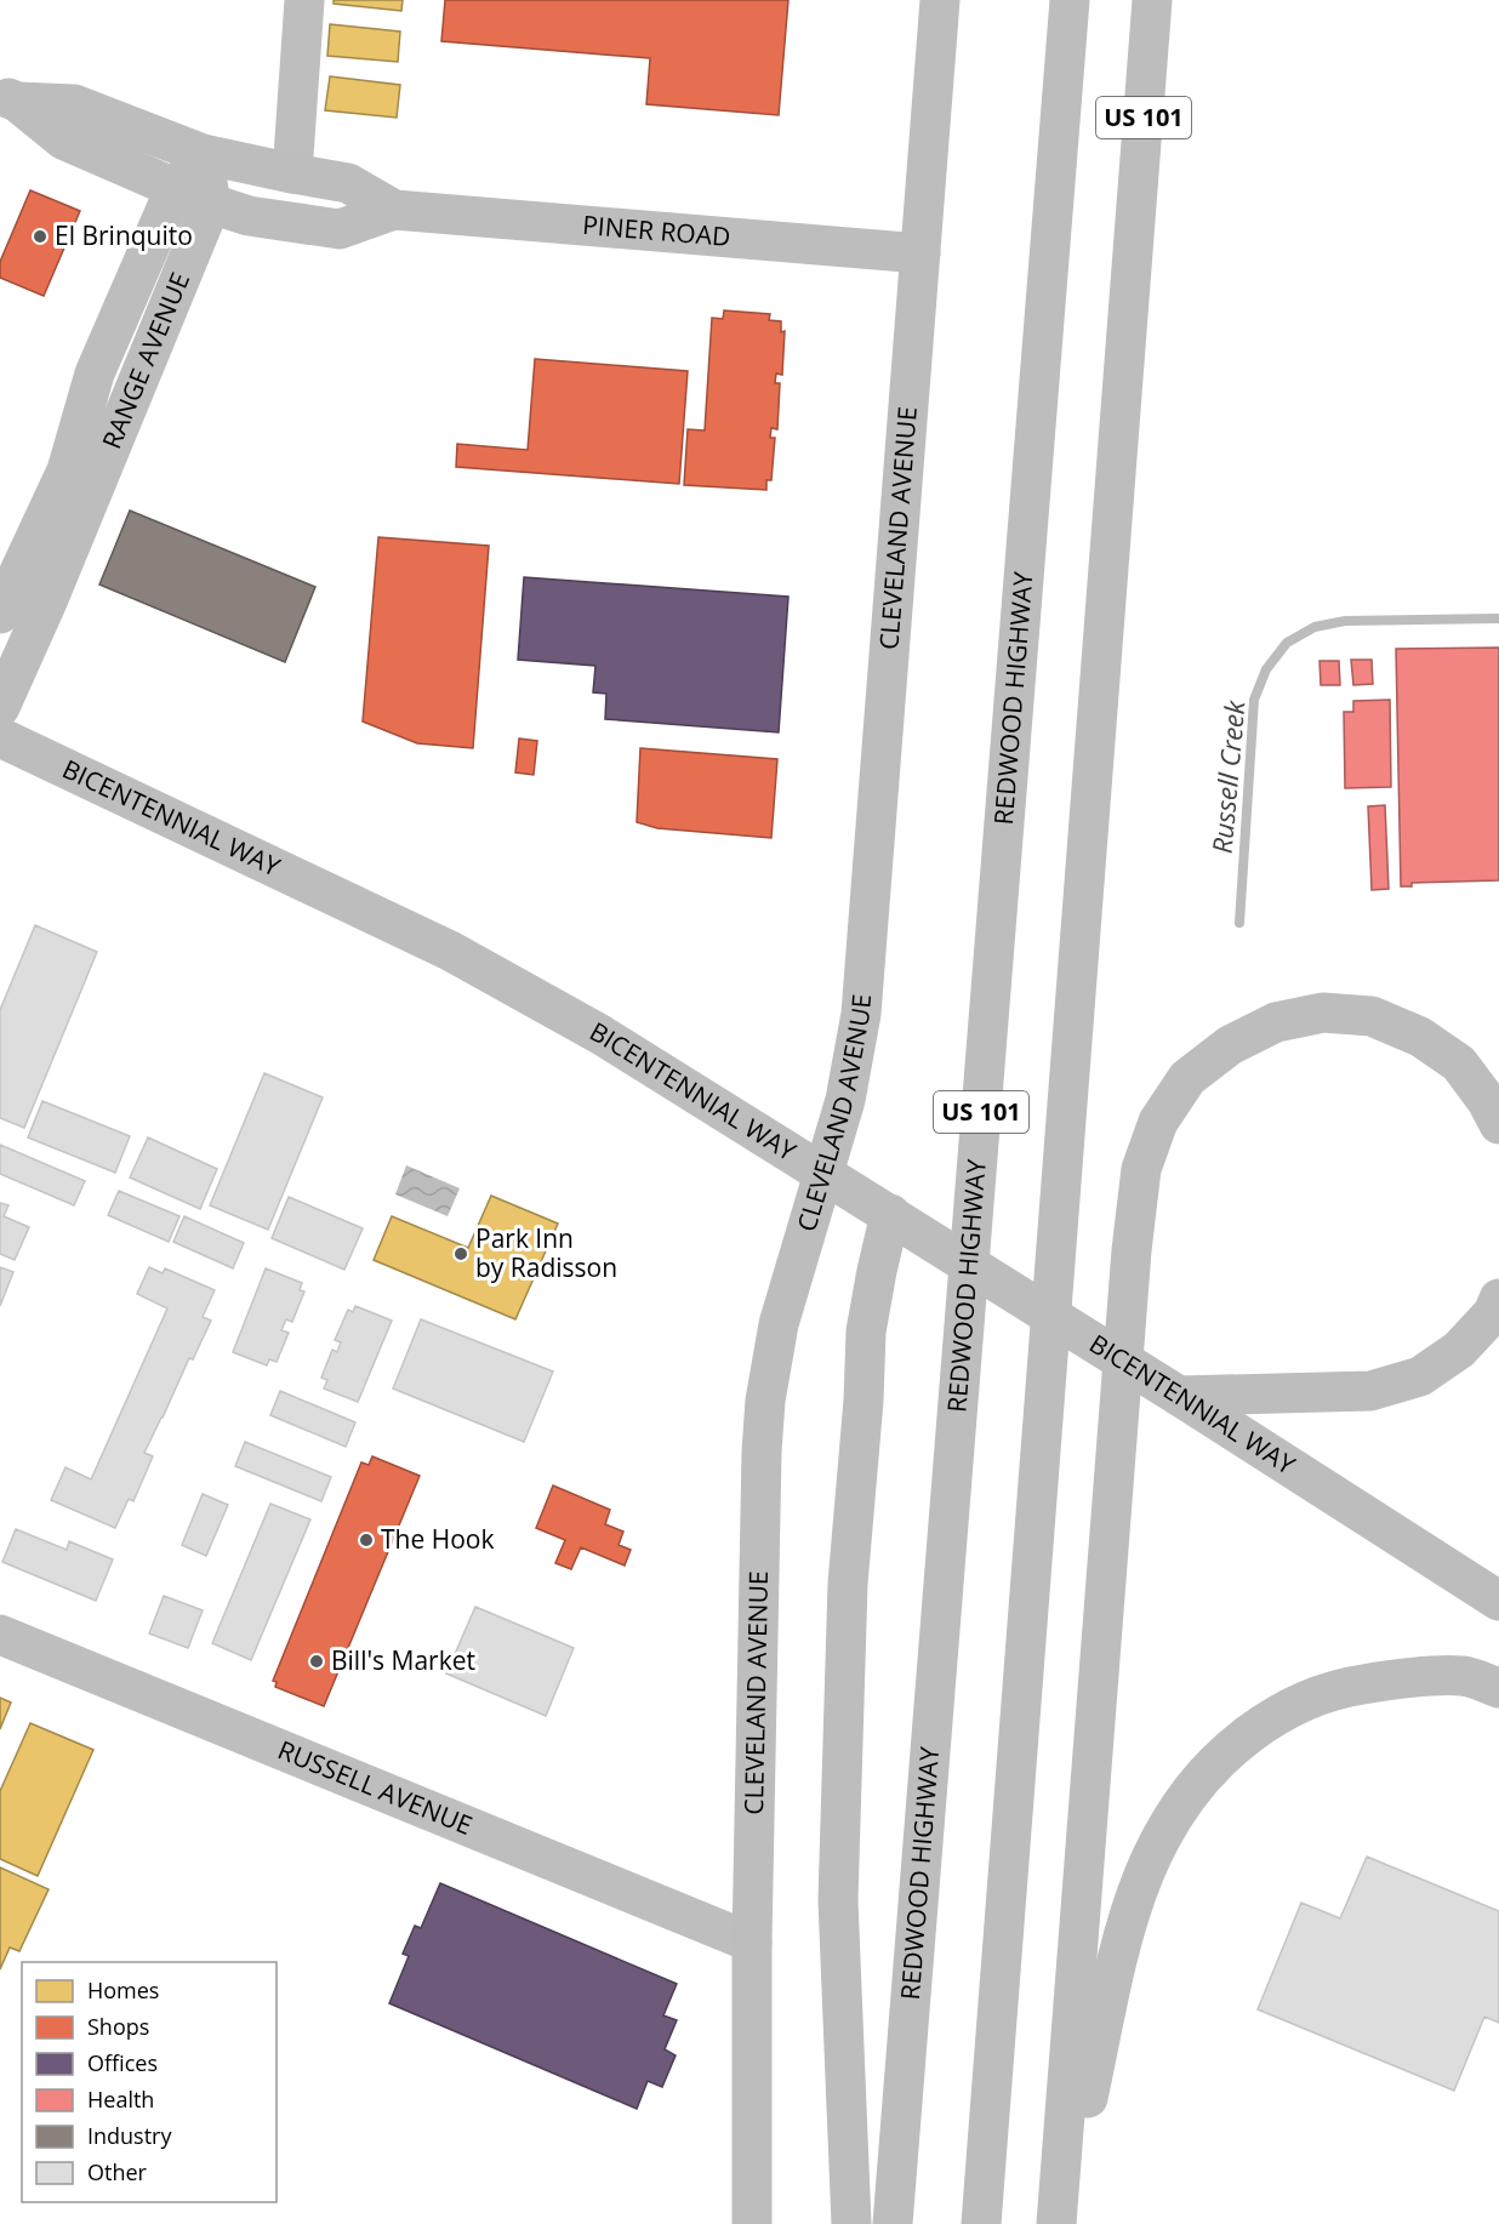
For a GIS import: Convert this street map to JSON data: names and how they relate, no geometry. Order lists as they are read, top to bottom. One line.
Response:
{"streets":{"main road":["US 101","PINER ROAD","RANGE AVENUE","CLEVELAND AVENUE","REDWOOD HIGHWAY","BICENTENNIAL WAY"],"street":["RUSSELL AVENUE"]},"crossings":[["PINER ROAD","RANGE AVENUE"],["PINER ROAD","CLEVELAND AVENUE"],["CLEVELAND AVENUE","RUSSELL AVENUE"]],"water":["Russell Creek"],"places":["El Brinquito","Park Inn by Radisson","The Hook","Bill's Market"],"legend":["Homes","Shops","Offices","Health","Industry","Other"]}
